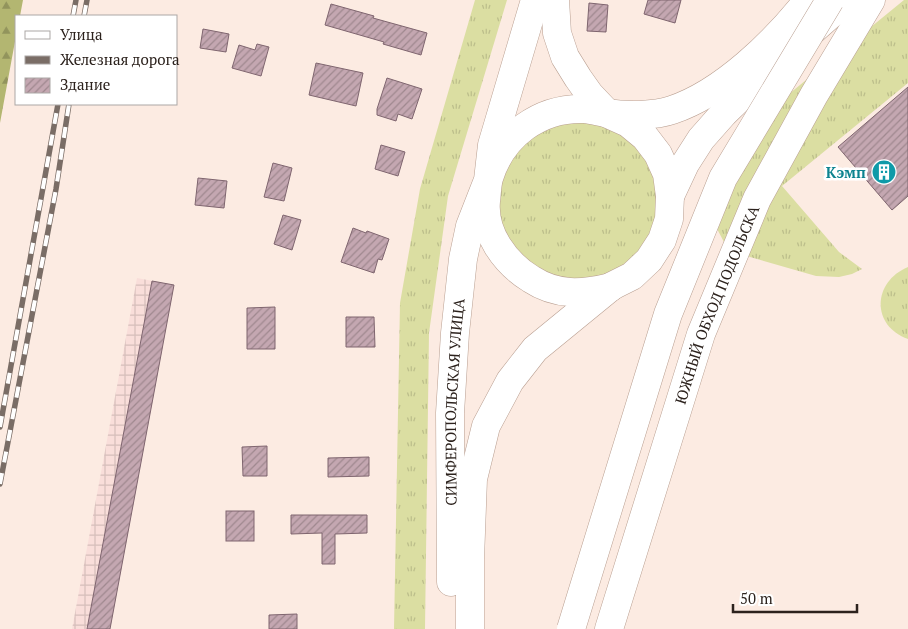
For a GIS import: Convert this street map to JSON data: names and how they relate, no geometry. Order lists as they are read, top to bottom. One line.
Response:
{"streets":{"main road":["ЮЖНЫЙ ОБХОД ПОДОЛЬСКА","СИМФЕРОПОЛЬСКАЯ УЛИЦА"]},"places":{"building":["Кэмп"]},"legend":["Улица","Железная дорога","Здание"],"scale_bar":"50 m"}
